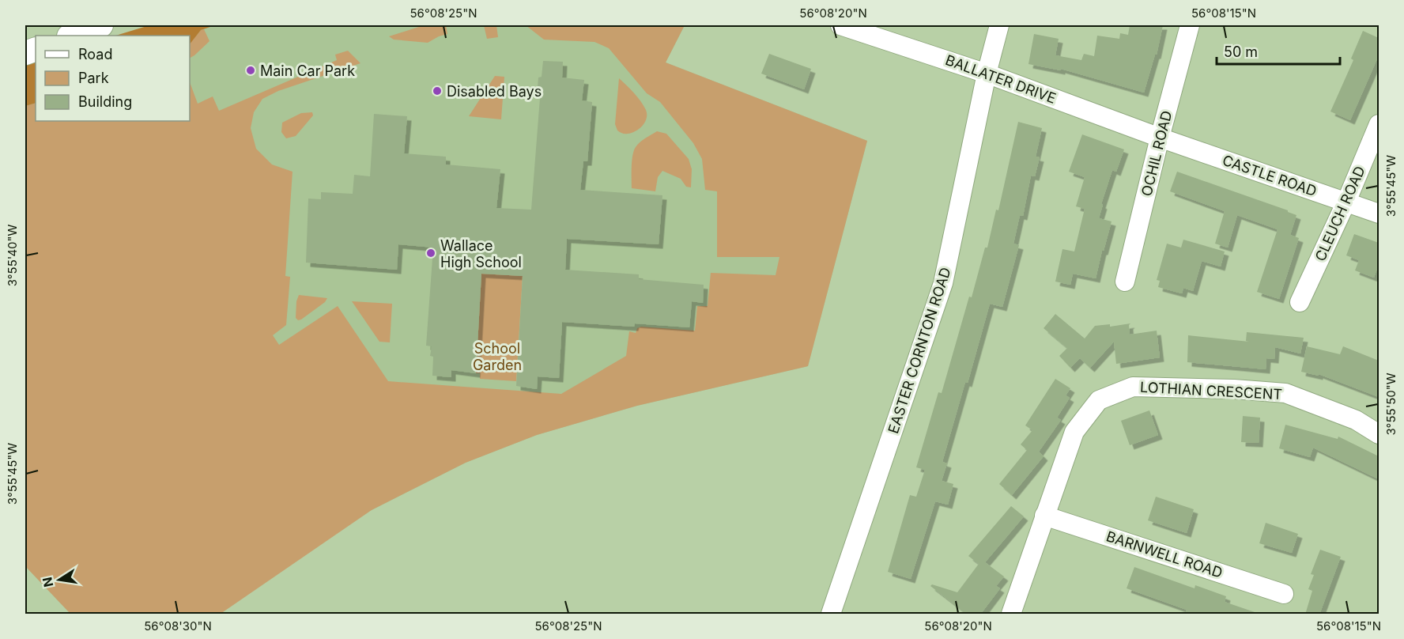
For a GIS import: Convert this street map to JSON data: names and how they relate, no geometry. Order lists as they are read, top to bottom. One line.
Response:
{"streets":{"street":["BALLATER DRIVE","OCHIL ROAD","CASTLE ROAD","CLEUCH ROAD","EASTER CORNTON ROAD","LOTHIAN CRESCENT","BARNWELL ROAD"]},"crossings":[["BALLATER DRIVE","OCHIL ROAD"],["BALLATER DRIVE","CASTLE ROAD"],["BALLATER DRIVE","EASTER CORNTON ROAD"],["OCHIL ROAD","CASTLE ROAD"],["CASTLE ROAD","CLEUCH ROAD"],["LOTHIAN CRESCENT","BARNWELL ROAD"]],"parks":["School Garden"],"places":["Main Car Park","Disabled Bays","Wallace High School"],"legend":["Road","Park","Building"],"scale_bar":"50 m","north":"left","coordinates":["56°08'25\"N","56°08'20\"N","56°08'15\"N","3°55'45\"W","3°55'40\"W","3°55'50\"W","56°08'30\"N"]}
